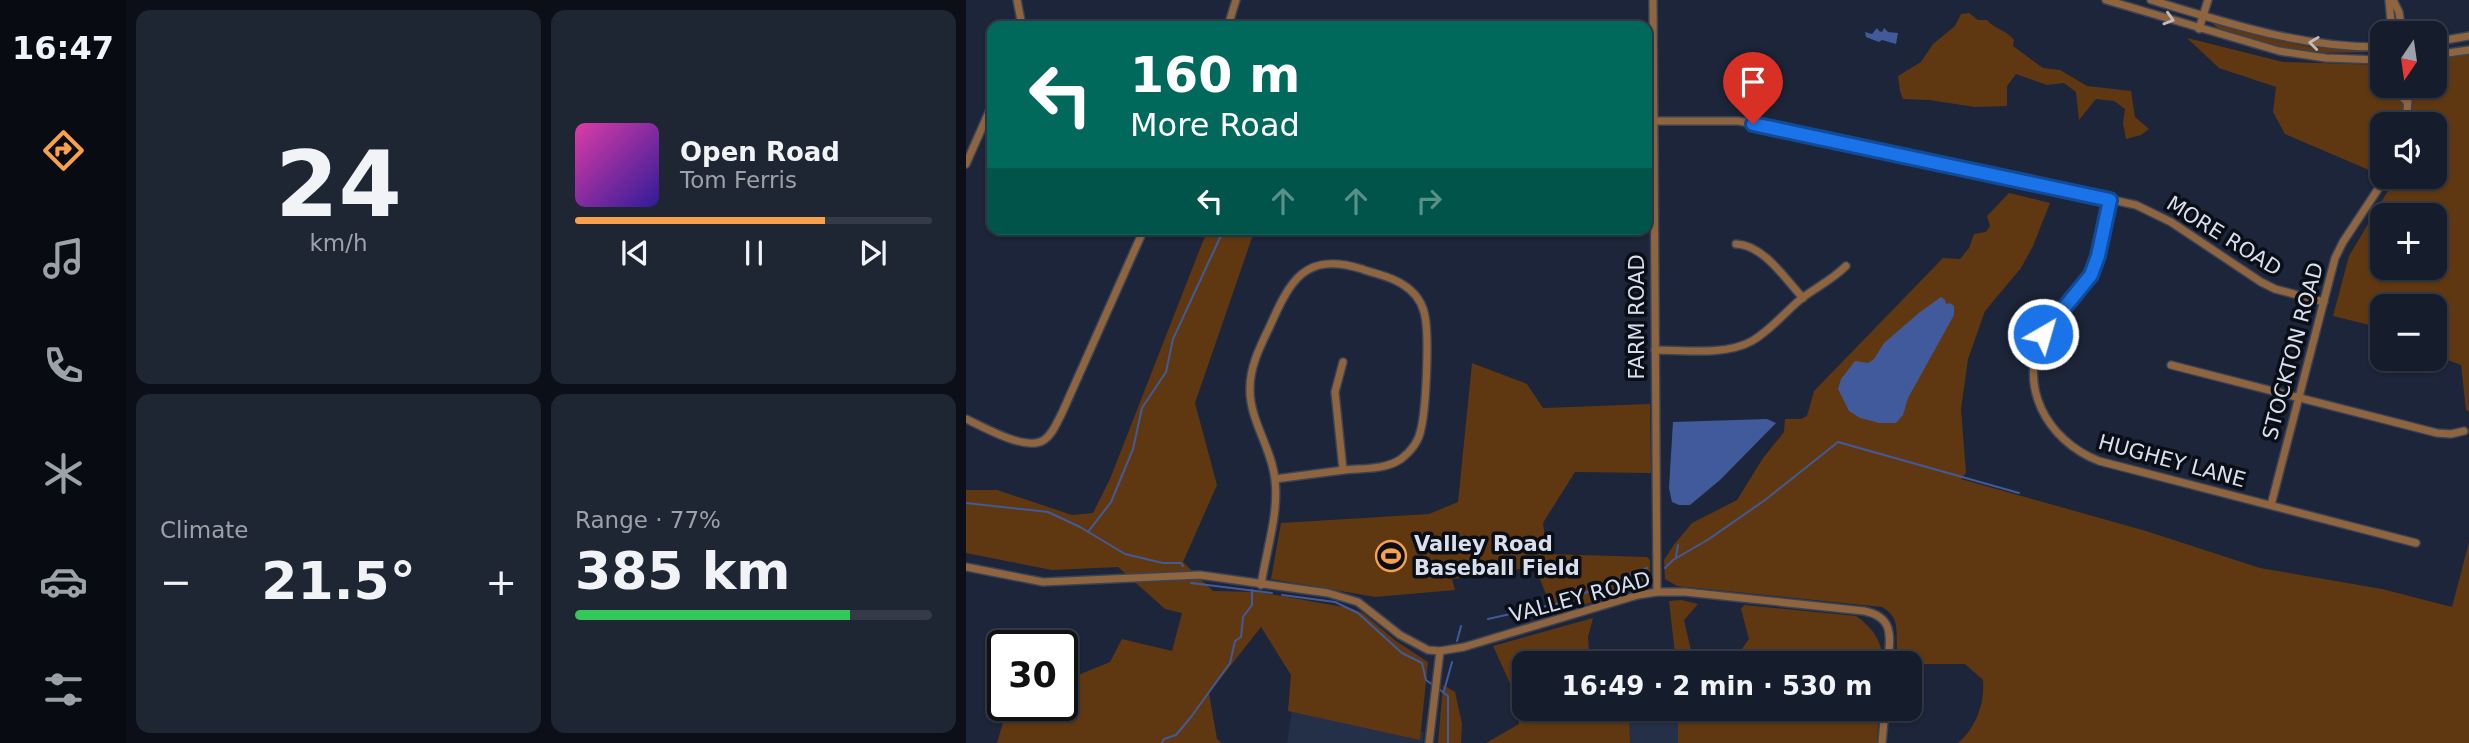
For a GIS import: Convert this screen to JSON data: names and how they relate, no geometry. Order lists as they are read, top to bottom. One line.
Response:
{"streets":{"street":["MORE ROAD","FARM ROAD","STOCKTON ROAD","HUGHEY LANE","VALLEY ROAD"]},"crossings":[["MORE ROAD","FARM ROAD"],["MORE ROAD","STOCKTON ROAD"],["MORE ROAD","HUGHEY LANE"],["FARM ROAD","VALLEY ROAD"],["STOCKTON ROAD","HUGHEY LANE"]],"places":{"sports":["Valley Road Baseball Field"]},"north":"bottom","page":{"tabs":"16:47","tile":[["24","km/h"],"Climate",["Range · 77%","385 km"]],"map_buttons":["+","−"],"turn":["160 m","More Road"],"song":["Open Road","Tom Ferris"],"heat":["−","21.5°","+"],"limit":"30","trip":"16:49 · 2 min · 530 m"}}
